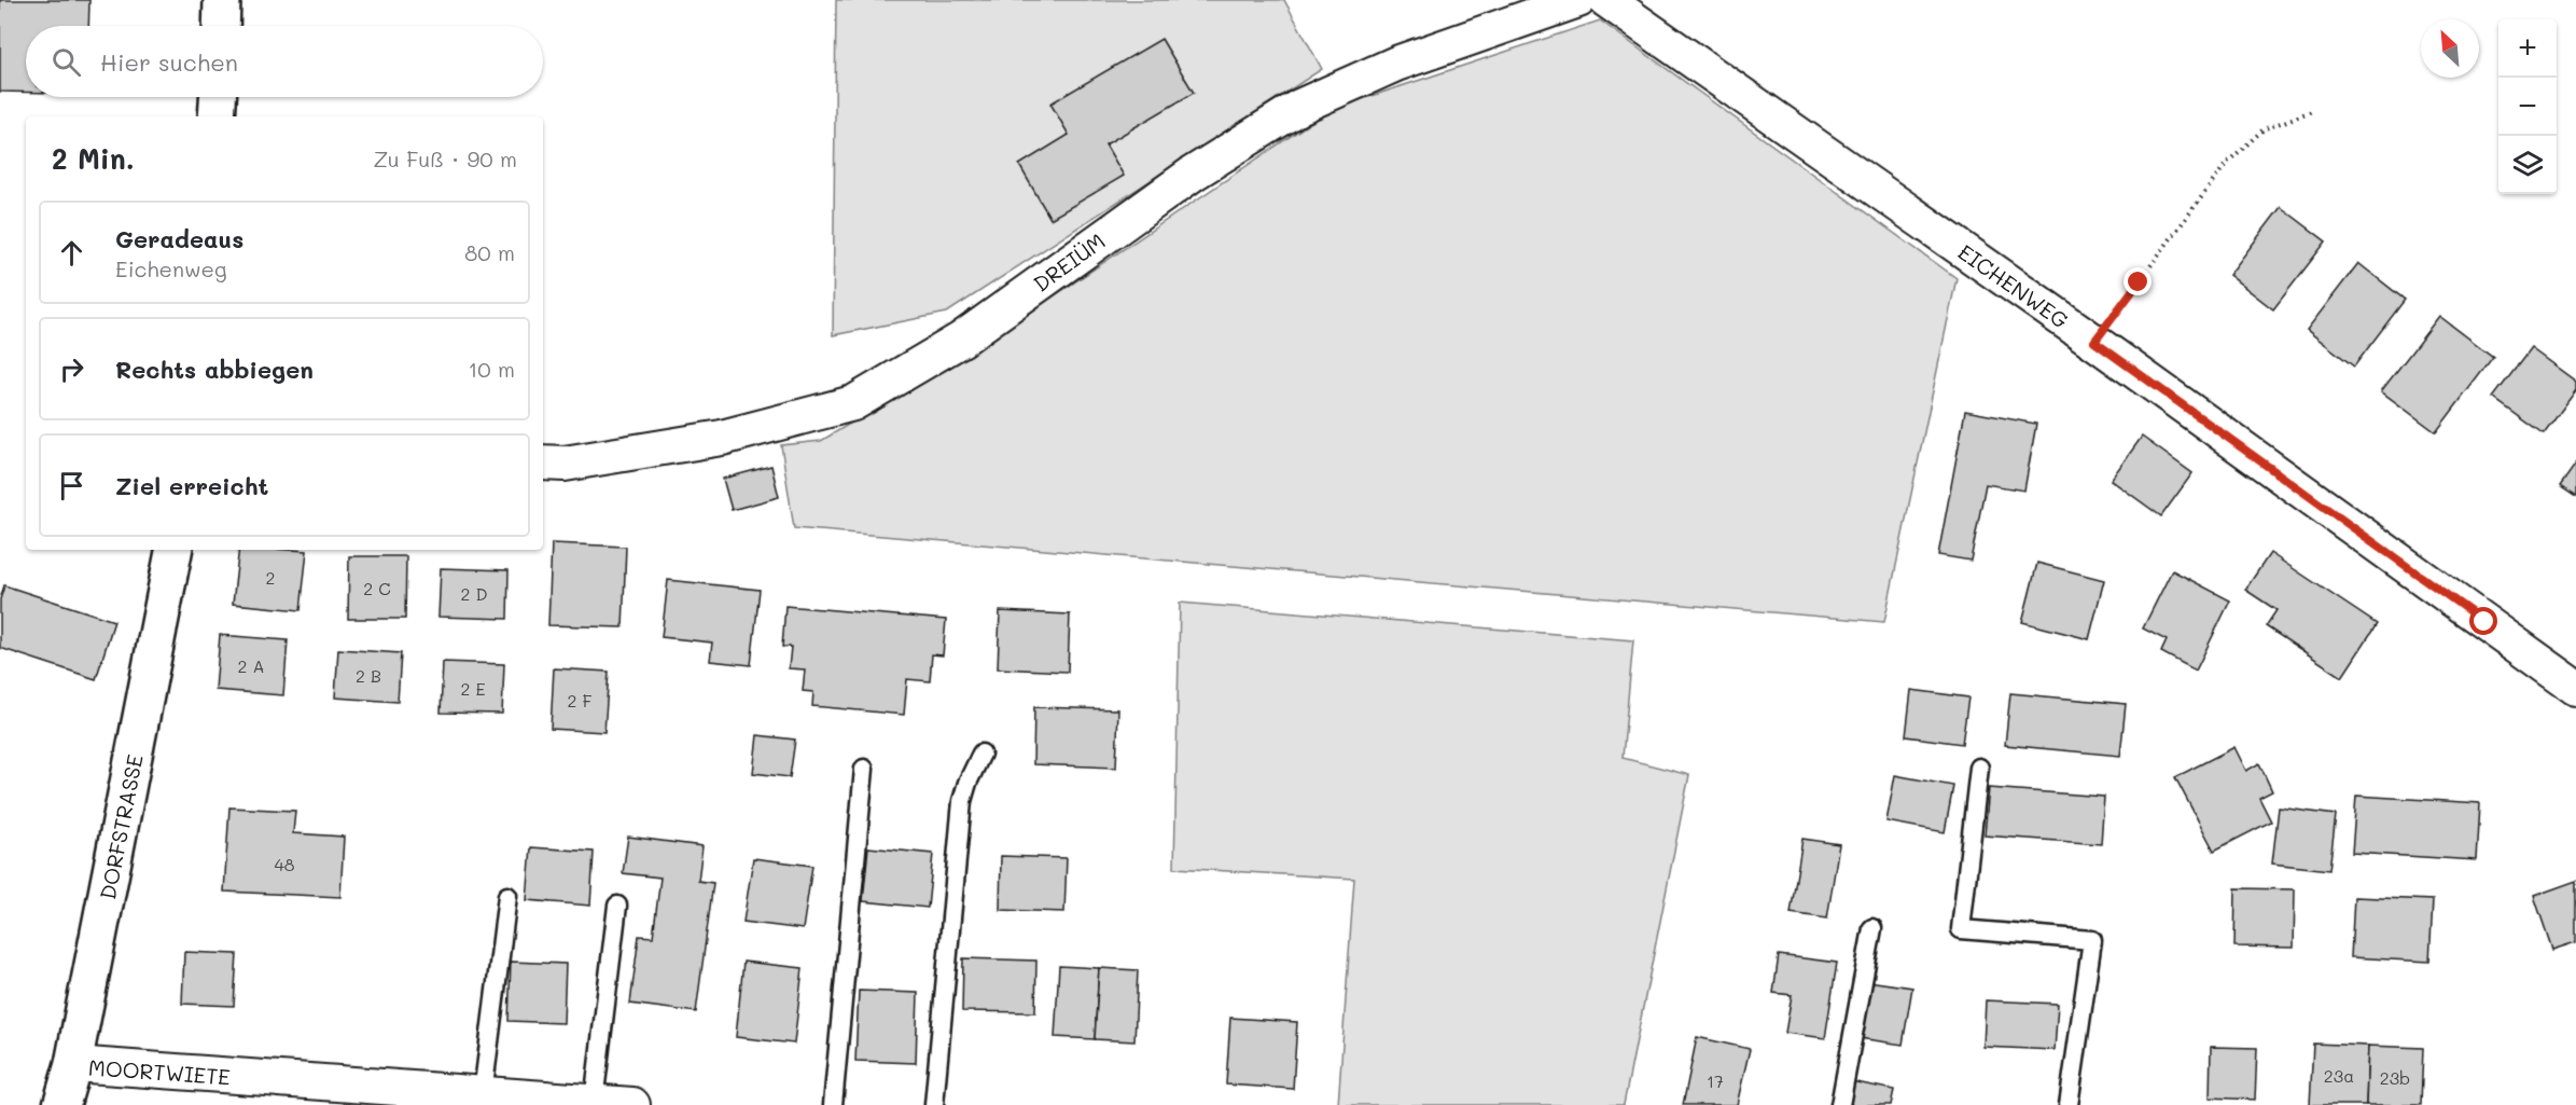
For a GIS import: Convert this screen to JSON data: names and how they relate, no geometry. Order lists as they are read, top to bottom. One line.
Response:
{"streets":{"street":["DREIÜM","EICHENWEG","DORFSTRASSE","MOORTWIETE"]},"crossings":[["DORFSTRASSE","MOORTWIETE"]],"house_numbers":["2","2 C","2 D","2 A","2 B","2 E","2 F","48","23a","23b","17"],"north":"top left","page":{"map_buttons":["+","−"],"search":"Hier suchen","heading":["2 Min.","Zu Fuß · 90 m"],"list":[["Geradeaus","Eichenweg","80 m"],["Rechts abbiegen","10 m"],"Ziel erreicht"]}}
